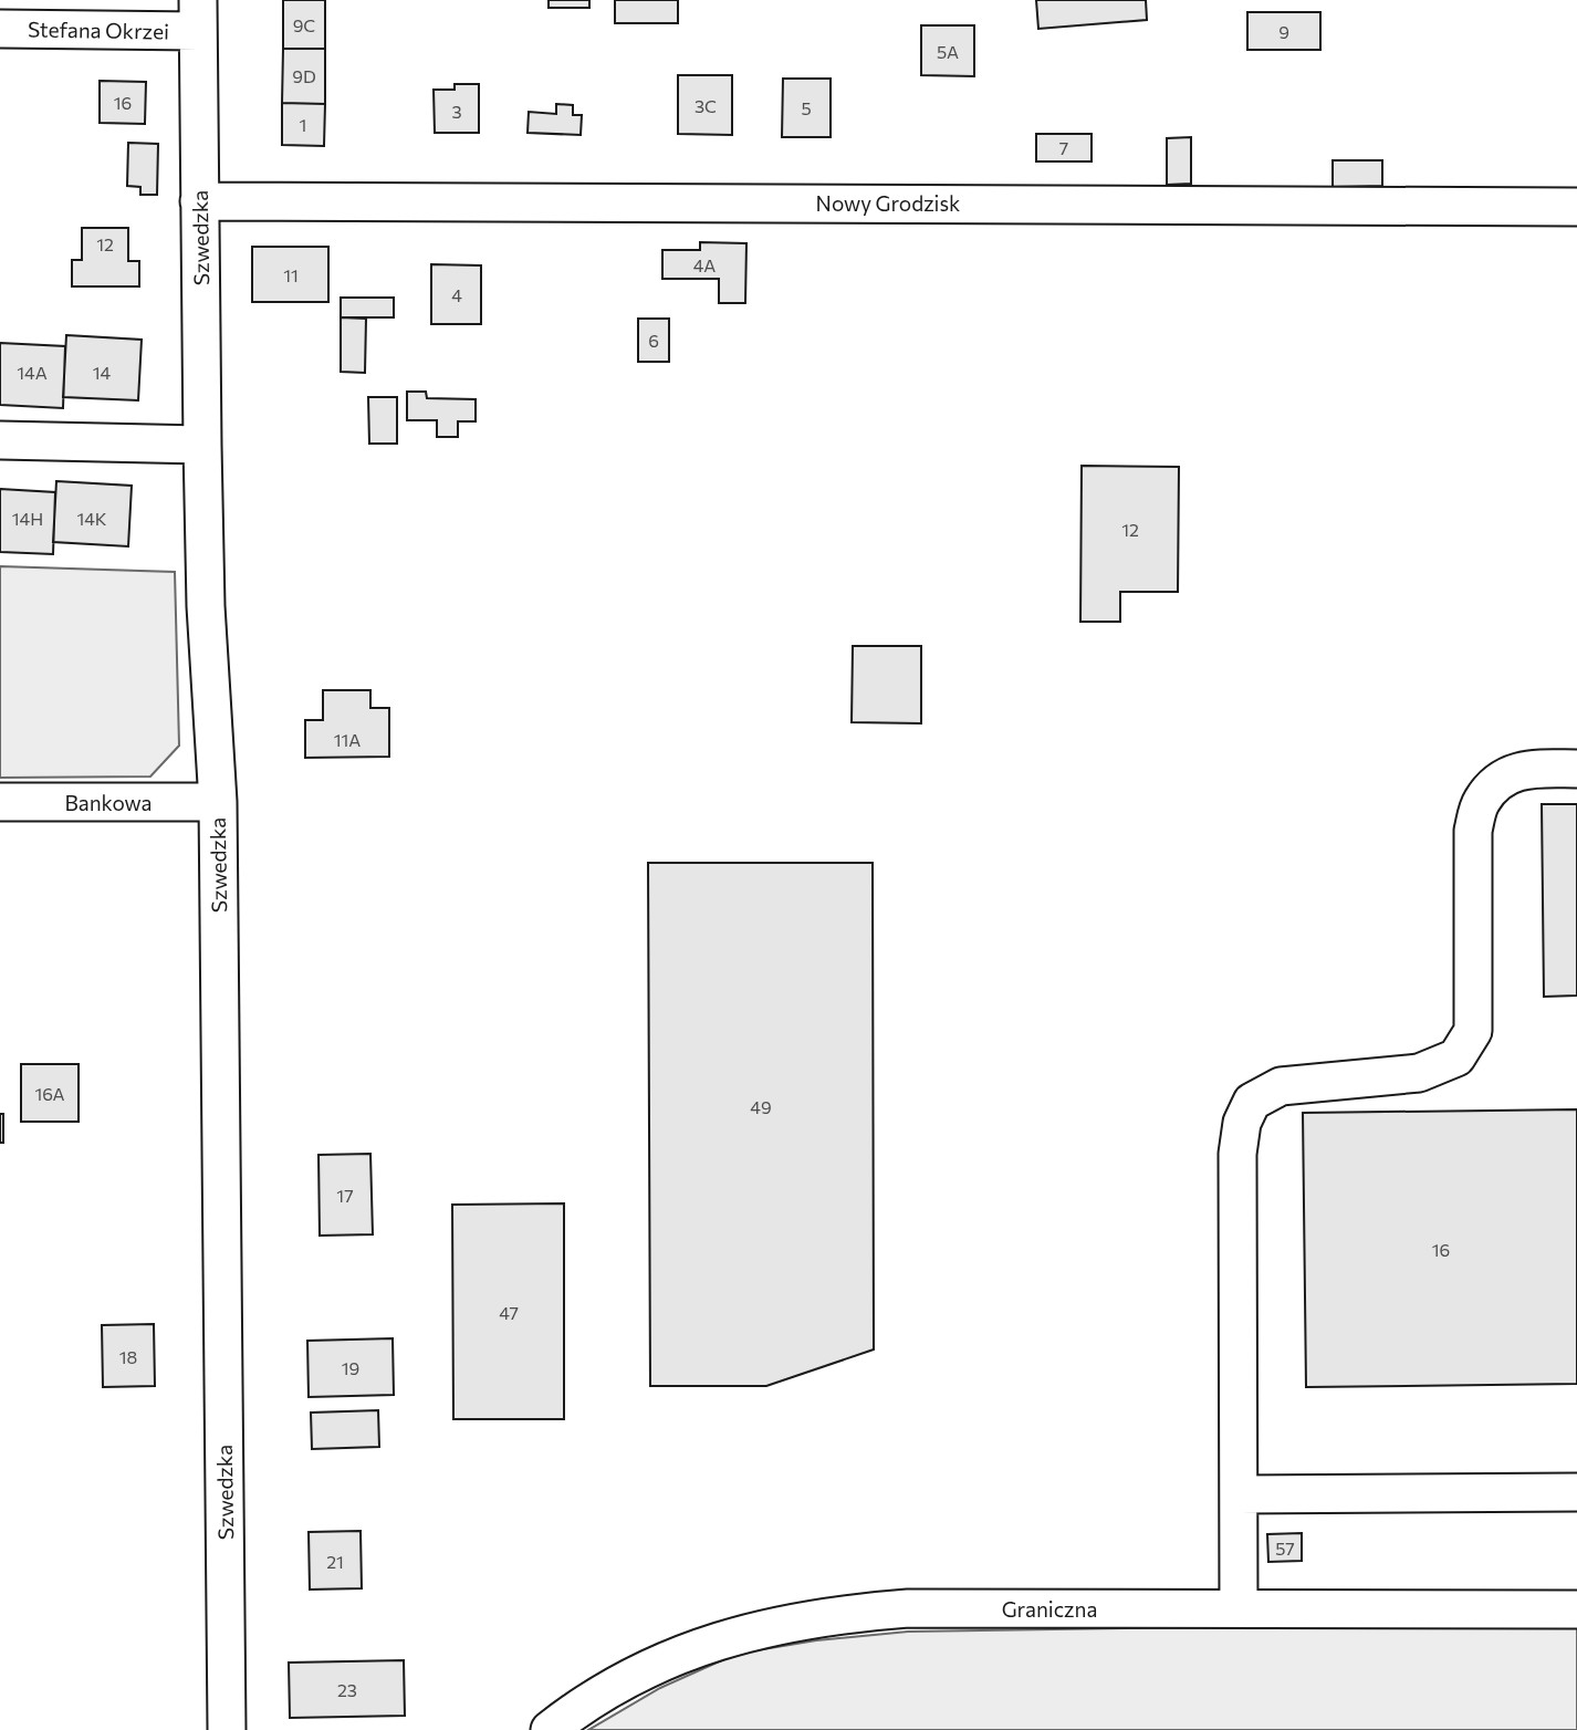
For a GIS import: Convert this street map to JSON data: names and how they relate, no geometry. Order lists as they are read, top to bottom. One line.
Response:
{"streets":{"street":["Stefana Okrzei","Nowy Grodzisk","Szwedzka","Bankowa","Graniczna"]},"crossings":[["Stefana Okrzei","Szwedzka"],["Nowy Grodzisk","Szwedzka"],["Szwedzka","Bankowa"]],"house_numbers":["9C","9","5A","9D","16","3C","5","3","1","7","12","4A","11","4","6","14A","14","14H","14K","12","11A","16A","49","17","16","47","18","19","57","21","23"]}
